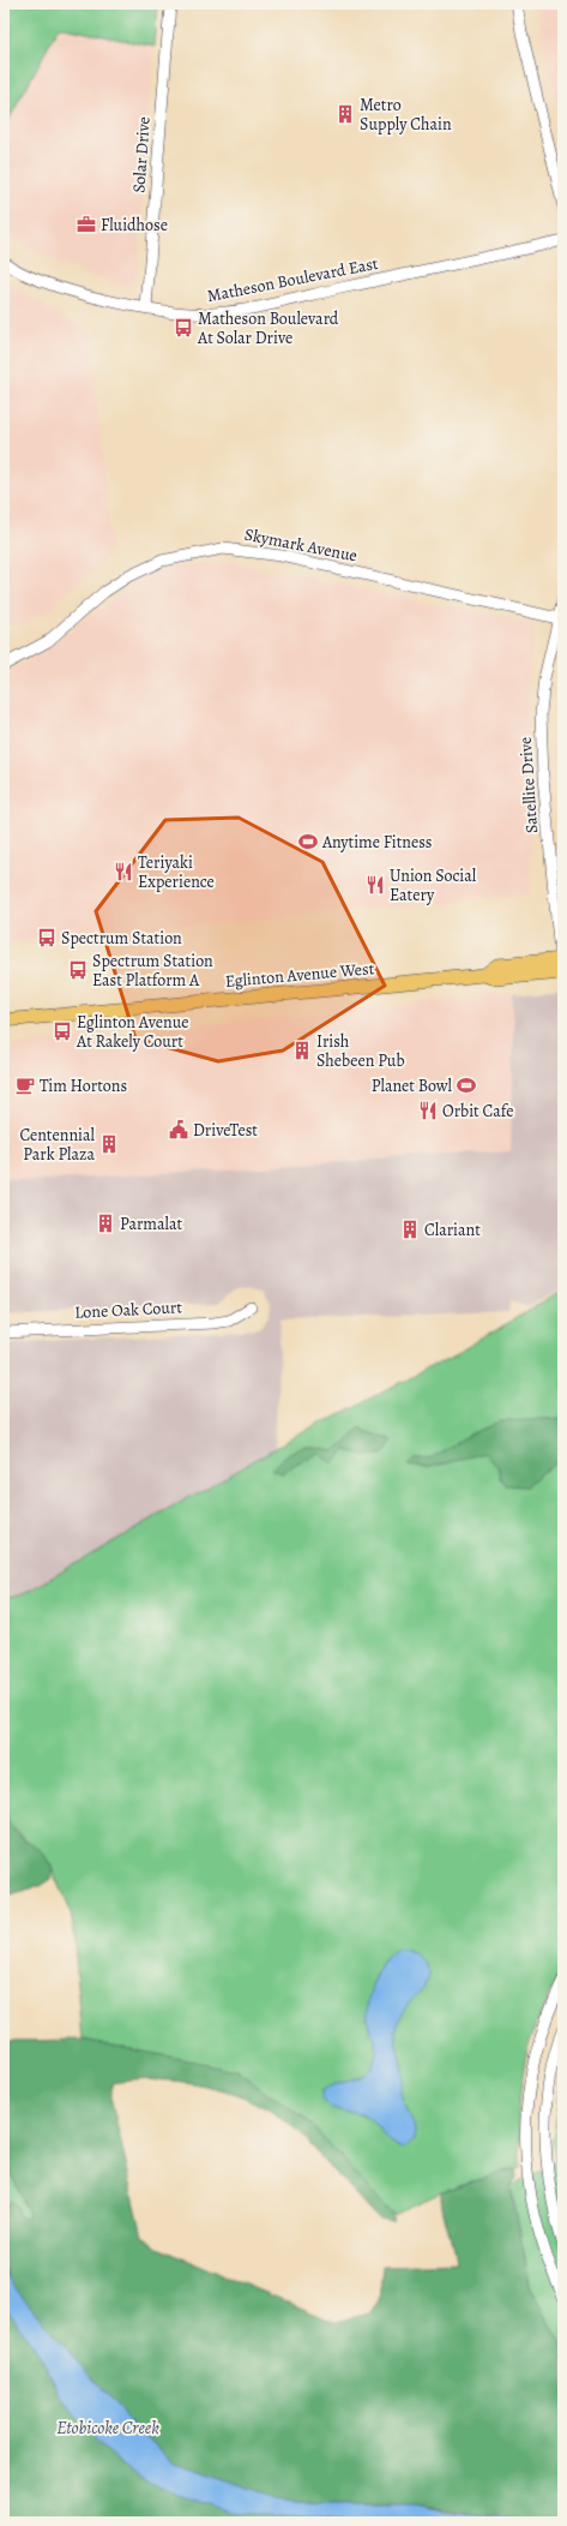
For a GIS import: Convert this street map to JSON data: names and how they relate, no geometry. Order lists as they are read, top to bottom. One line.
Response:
{"streets":{"main road":["Eglinton Avenue West"],"street":["Solar Drive","Matheson Boulevard East","Skymark Avenue","Satellite Drive","Lone Oak Court"]},"crossings":[["Solar Drive","Matheson Boulevard East"],["Skymark Avenue","Satellite Drive"],["Satellite Drive","Eglinton Avenue West"]],"water":["Etobicoke Creek"],"places":{"building":["Metro Supply Chain","Irish Shebeen Pub","Centennial Park Plaza","Parmalat","Clariant"],"office":["Fluidhose"],"bus stop":["Matheson Boulevard At Solar Drive","Spectrum Station","Spectrum Station East Platform A","Eglinton Avenue At Rakely Court"],"sports":["Anytime Fitness","Planet Bowl"],"restaurant":["Teriyaki Experience","Union Social Eatery","Orbit Cafe"],"cafe":["Tim Hortons"],"public building":["DriveTest"]}}
